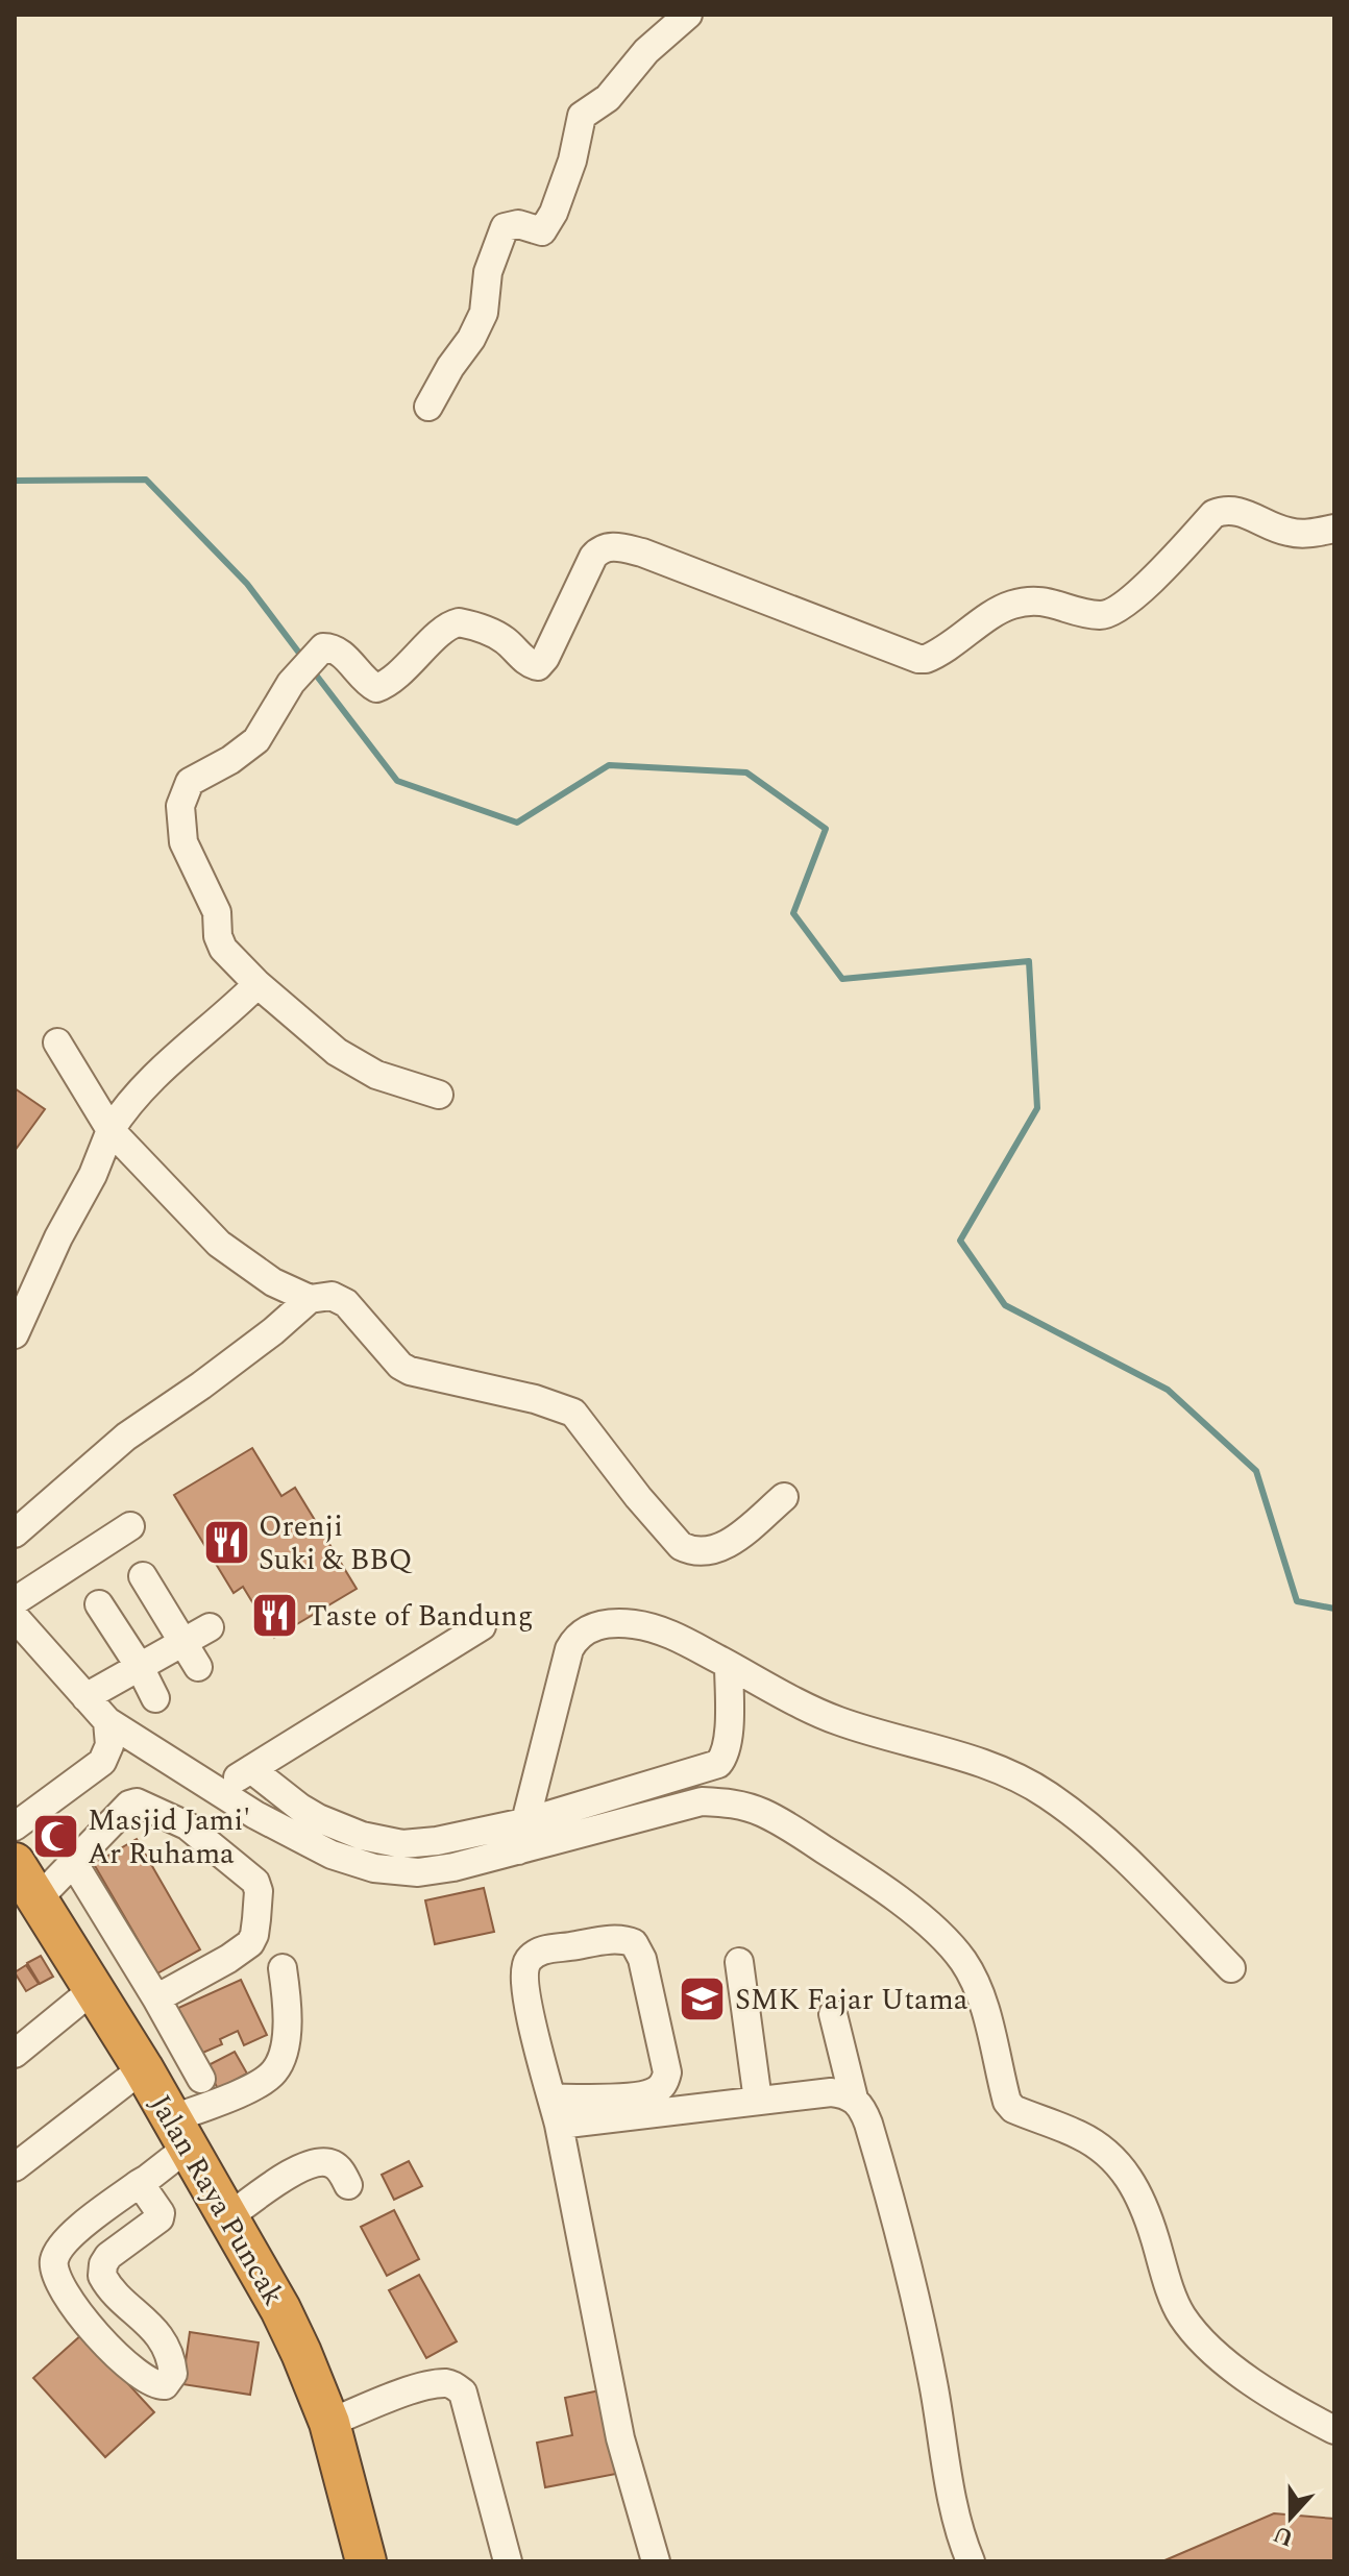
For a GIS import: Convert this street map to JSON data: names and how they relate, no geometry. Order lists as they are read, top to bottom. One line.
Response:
{"streets":{"highway":["Jalan Raya Puncak"]},"places":{"restaurant":["Orenji Suki & BBQ","Taste of Bandung"],"mosque":["Masjid Jami' Ar Ruhama"],"school or university":["SMK Fajar Utama"]},"north":"bottom"}
